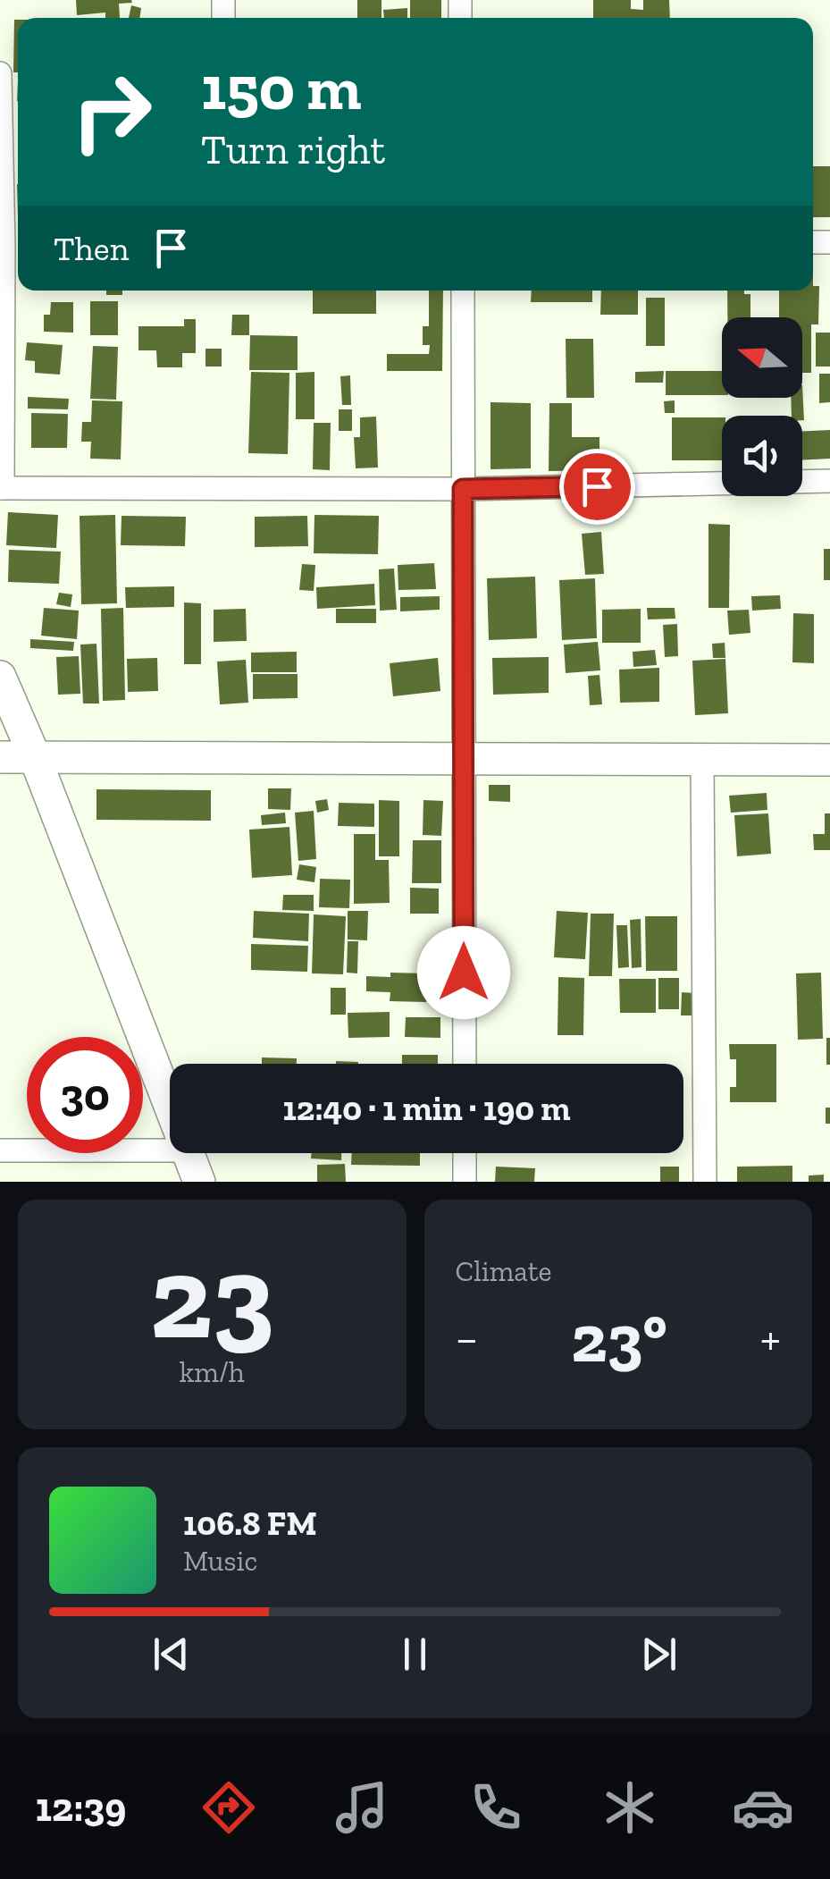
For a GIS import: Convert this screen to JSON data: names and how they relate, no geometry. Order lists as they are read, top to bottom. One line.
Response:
{"north":"left","page":{"turn":["150 m","Turn right"],"then":"Then","limit":"30","trip":"12:40 · 1 min · 190 m","tile":[["23","km/h"],"Climate"],"heat":["−","23°","+"],"song":["106.8 FM","Music"],"tabs":"12:39"}}
